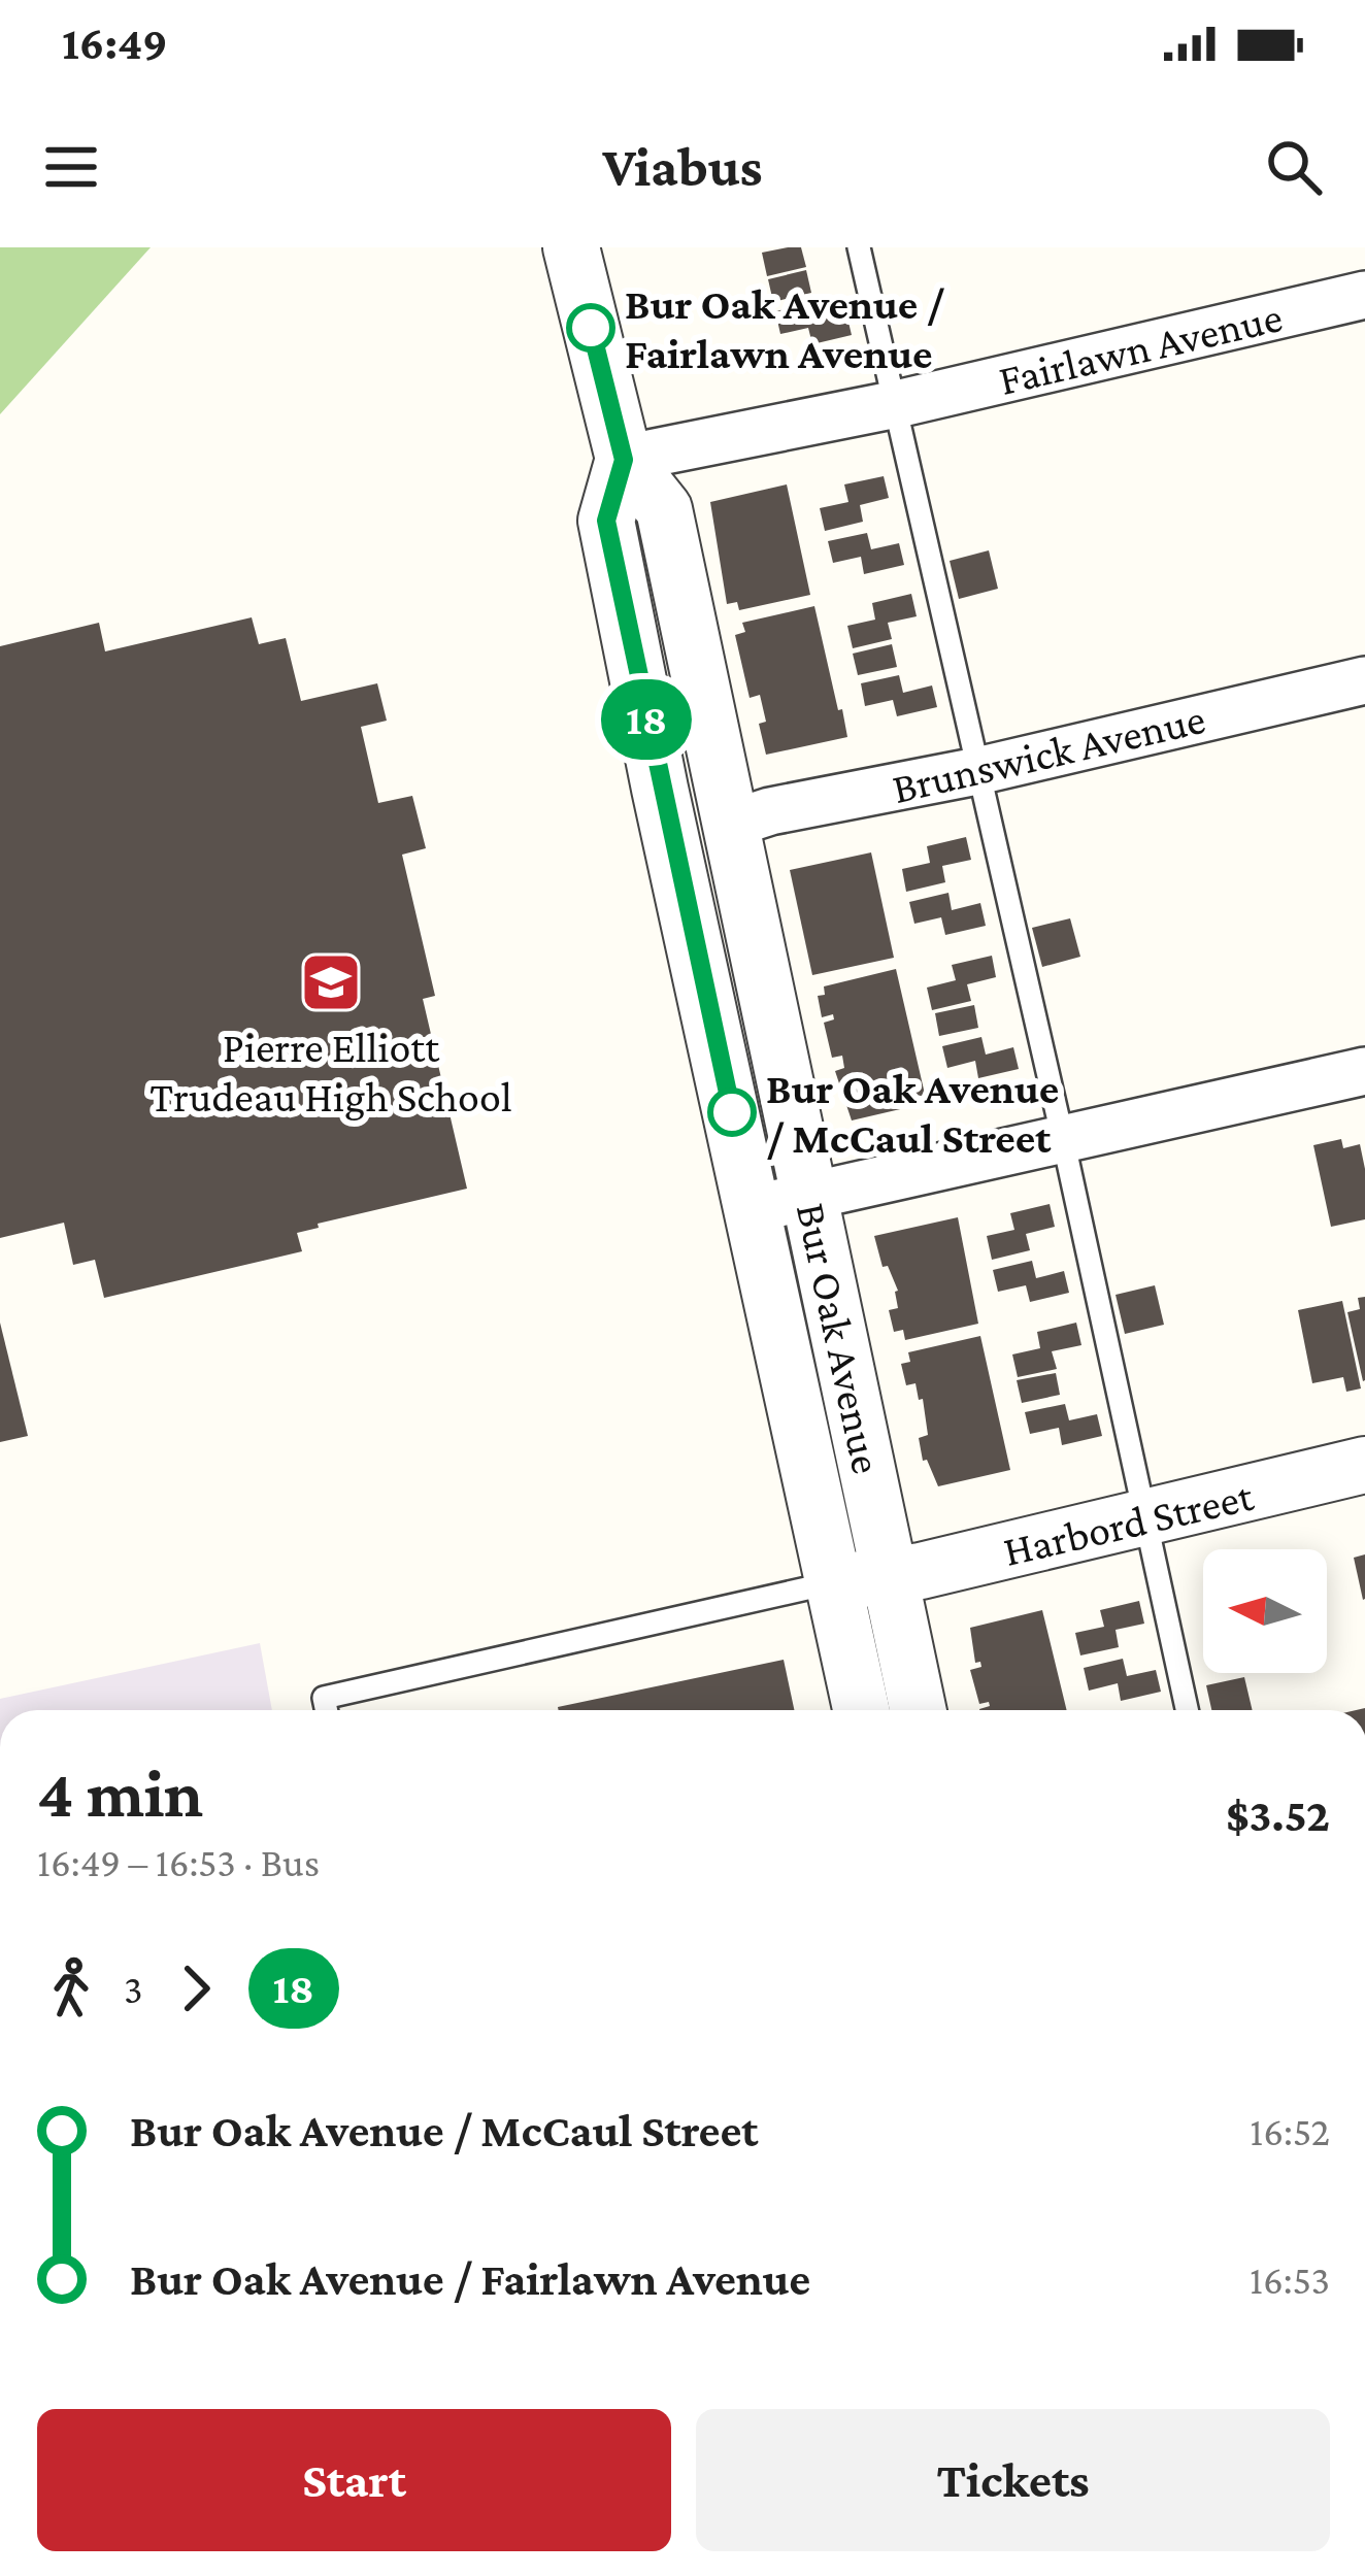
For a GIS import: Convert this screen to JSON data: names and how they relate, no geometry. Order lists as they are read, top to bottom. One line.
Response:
{"streets":{"street":["Fairlawn Avenue","Brunswick Avenue","Bur Oak Avenue","Harbord Street"]},"crossings":[["Fairlawn Avenue","Bur Oak Avenue"],["Brunswick Avenue","Bur Oak Avenue"],["Bur Oak Avenue","Harbord Street"]],"places":{"other":["Bur Oak Avenue / Fairlawn Avenue","Bur Oak Avenue / McCaul Street"],"school or university":["Pierre Elliott Trudeau High School"]},"lines":["bus line 18"],"north":"left","page":{"status":"16:49","header":"Viabus","on_map":"18","heading":["4 min","16:49 – 16:53 · Bus","$3.52"],"legs":["3","18"],"list":[{"name":"Bur Oak Avenue / McCaul Street","value":"16:52"},{"name":"Bur Oak Avenue / Fairlawn Avenue","value":"16:53"}],"buttons":["Start","Tickets"]}}
